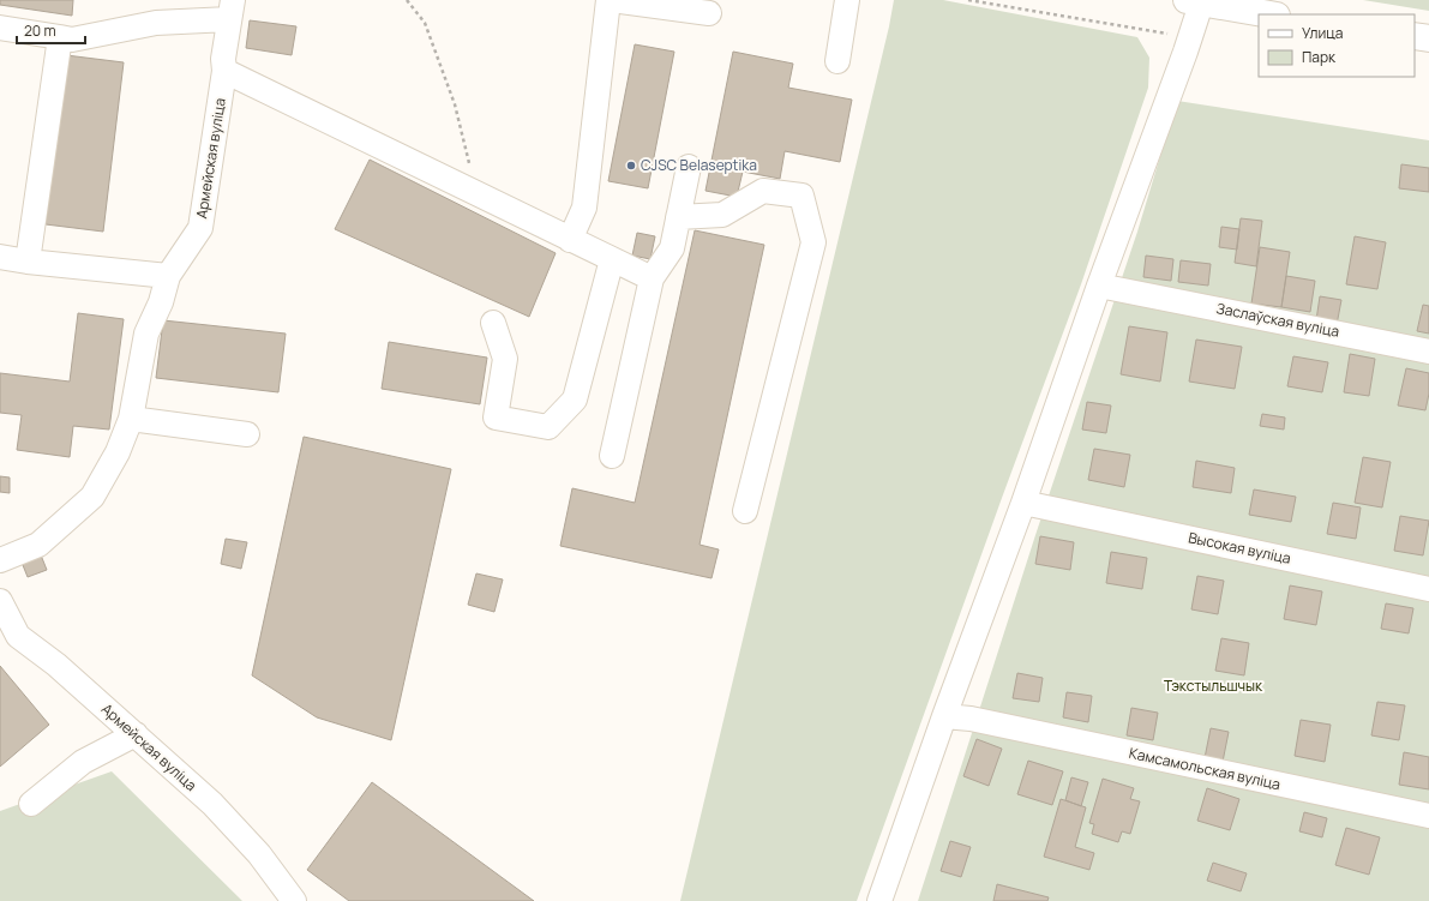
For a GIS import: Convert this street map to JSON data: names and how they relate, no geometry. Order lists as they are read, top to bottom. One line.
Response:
{"streets":{"street":["Армейская вуліца","Заслаўская вуліца","Высокая вуліца","Камсамольская вуліца"]},"parks":["Тэкстыльшчык"],"places":["CJSC Belaseptika"],"legend":["Улица","Парк"],"scale_bar":"20 m"}
